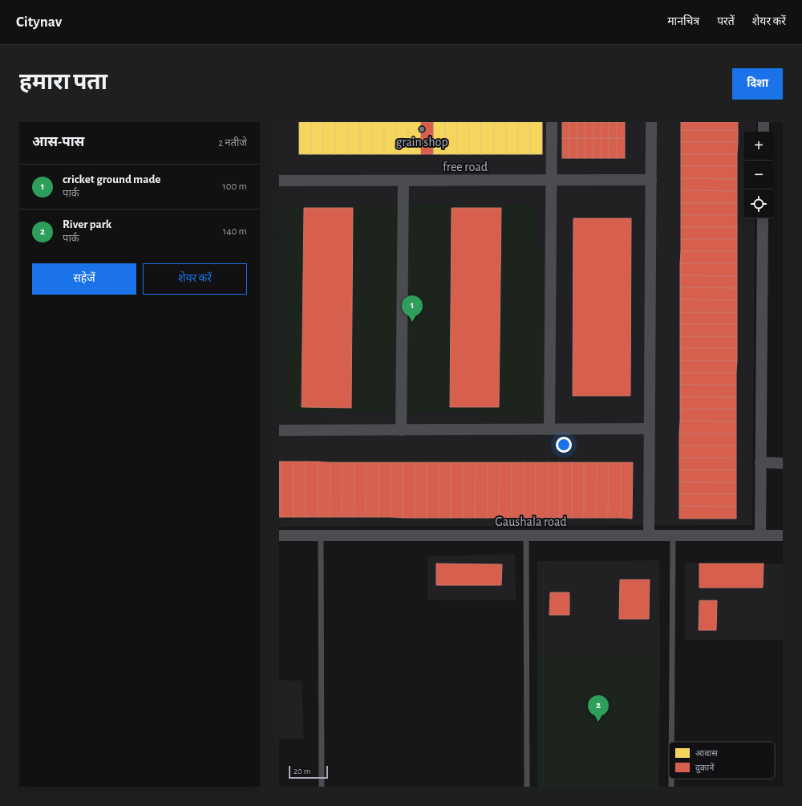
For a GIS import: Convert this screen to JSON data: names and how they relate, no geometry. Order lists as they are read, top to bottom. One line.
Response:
{"streets":{"street":["free road","Gaushala road"]},"places":["grain shop"],"legend":["आवास","दुकानें"],"scale_bar":"20 m","page":{"header":"Citynav","nav":["मानचित्र","परतें","शेयर करें"],"buttons":["दिशा",["सहेजें","शेयर करें"]],"title":"हमारा पता","heading":["आस-पास","2 नतीजे"],"map_buttons":["+","−"],"list":[{"mark":"1","name":"cricket ground made","note":"पार्क","value":"100 m"},{"mark":"2","name":"River park","note":"पार्क","value":"140 m"}],"pins":["1","2"],"scale":"20 m"}}
